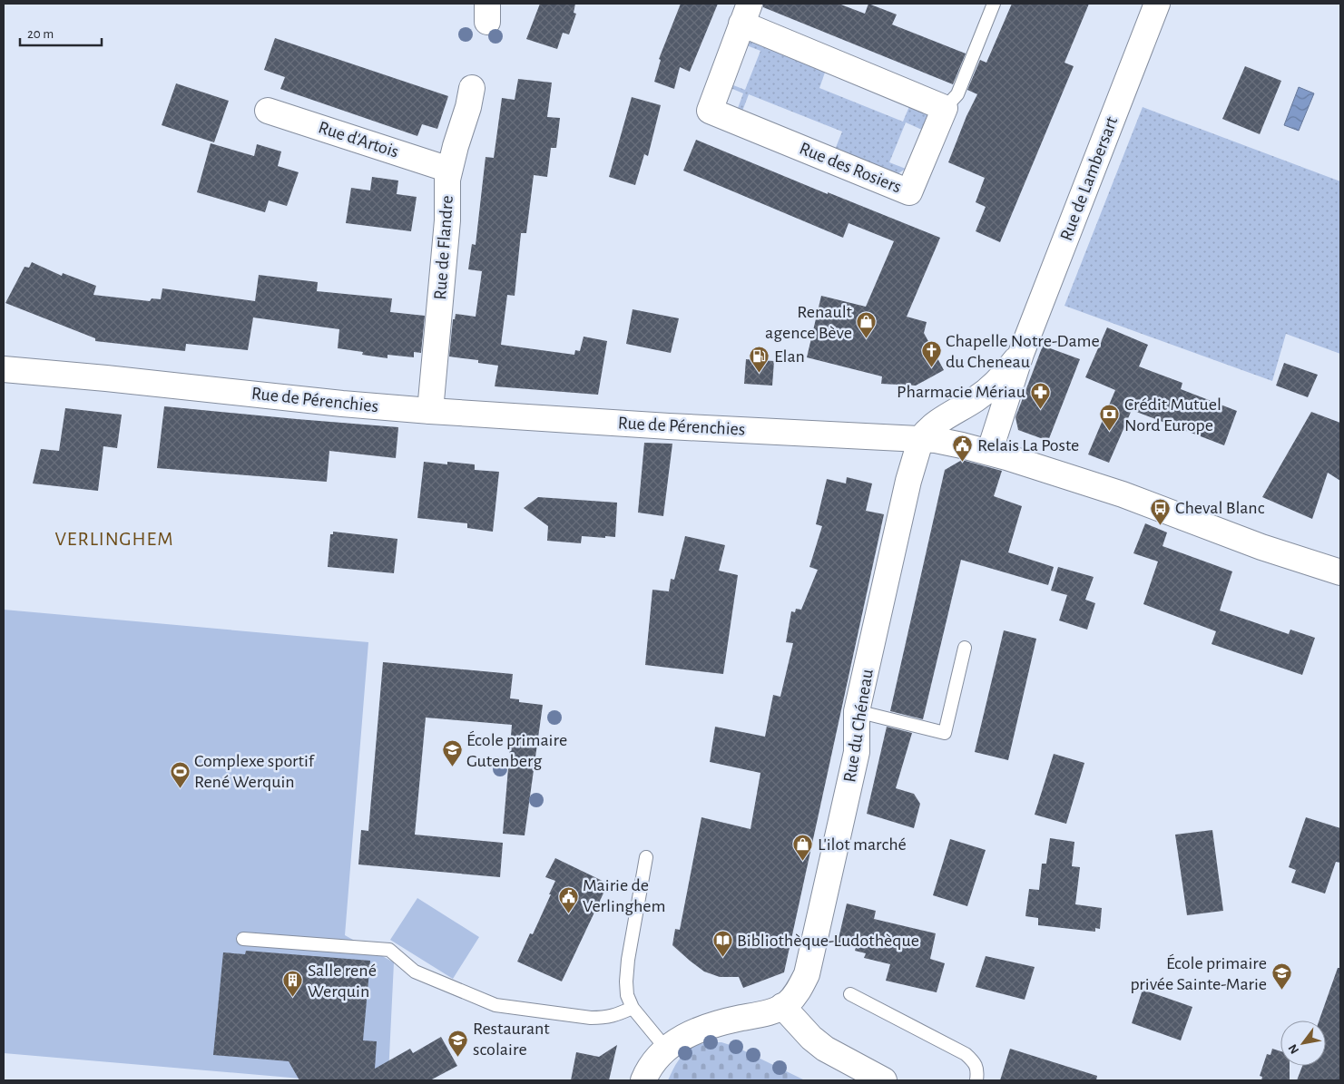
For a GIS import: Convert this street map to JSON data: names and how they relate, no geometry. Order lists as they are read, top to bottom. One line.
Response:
{"streets":{"street":["Rue d'Artois","Rue des Rosiers","Rue de Lambersart","Rue de Flandre","Rue de Pérenchies","Rue du Chéneau"]},"crossings":[["Rue d'Artois","Rue de Flandre"],["Rue de Lambersart","Rue de Pérenchies"],["Rue de Lambersart","Rue du Chéneau"],["Rue de Flandre","Rue de Pérenchies"],["Rue de Pérenchies","Rue du Chéneau"]],"districts":["VERLINGHEM"],"places":{"shop":["Renault agence Bève","L'ilot marché"],"church":["Chapelle Notre-Dame du Cheneau"],"fuel station":["Elan"],"pharmacy":["Pharmacie Mériau"],"bank":["Crédit Mutuel Nord Europe"],"public building":["Relais La Poste","Mairie de Verlinghem"],"bus stop":["Cheval Blanc"],"school or university":["École primaire Gutenberg","École primaire privée Sainte-Marie","Restaurant scolaire"],"sports":["Complexe sportif René Werquin"],"library":["Bibliothèque-Ludothèque"],"building":["Salle rené Werquin"]},"scale_bar":"20 m","north":"bottom left"}
